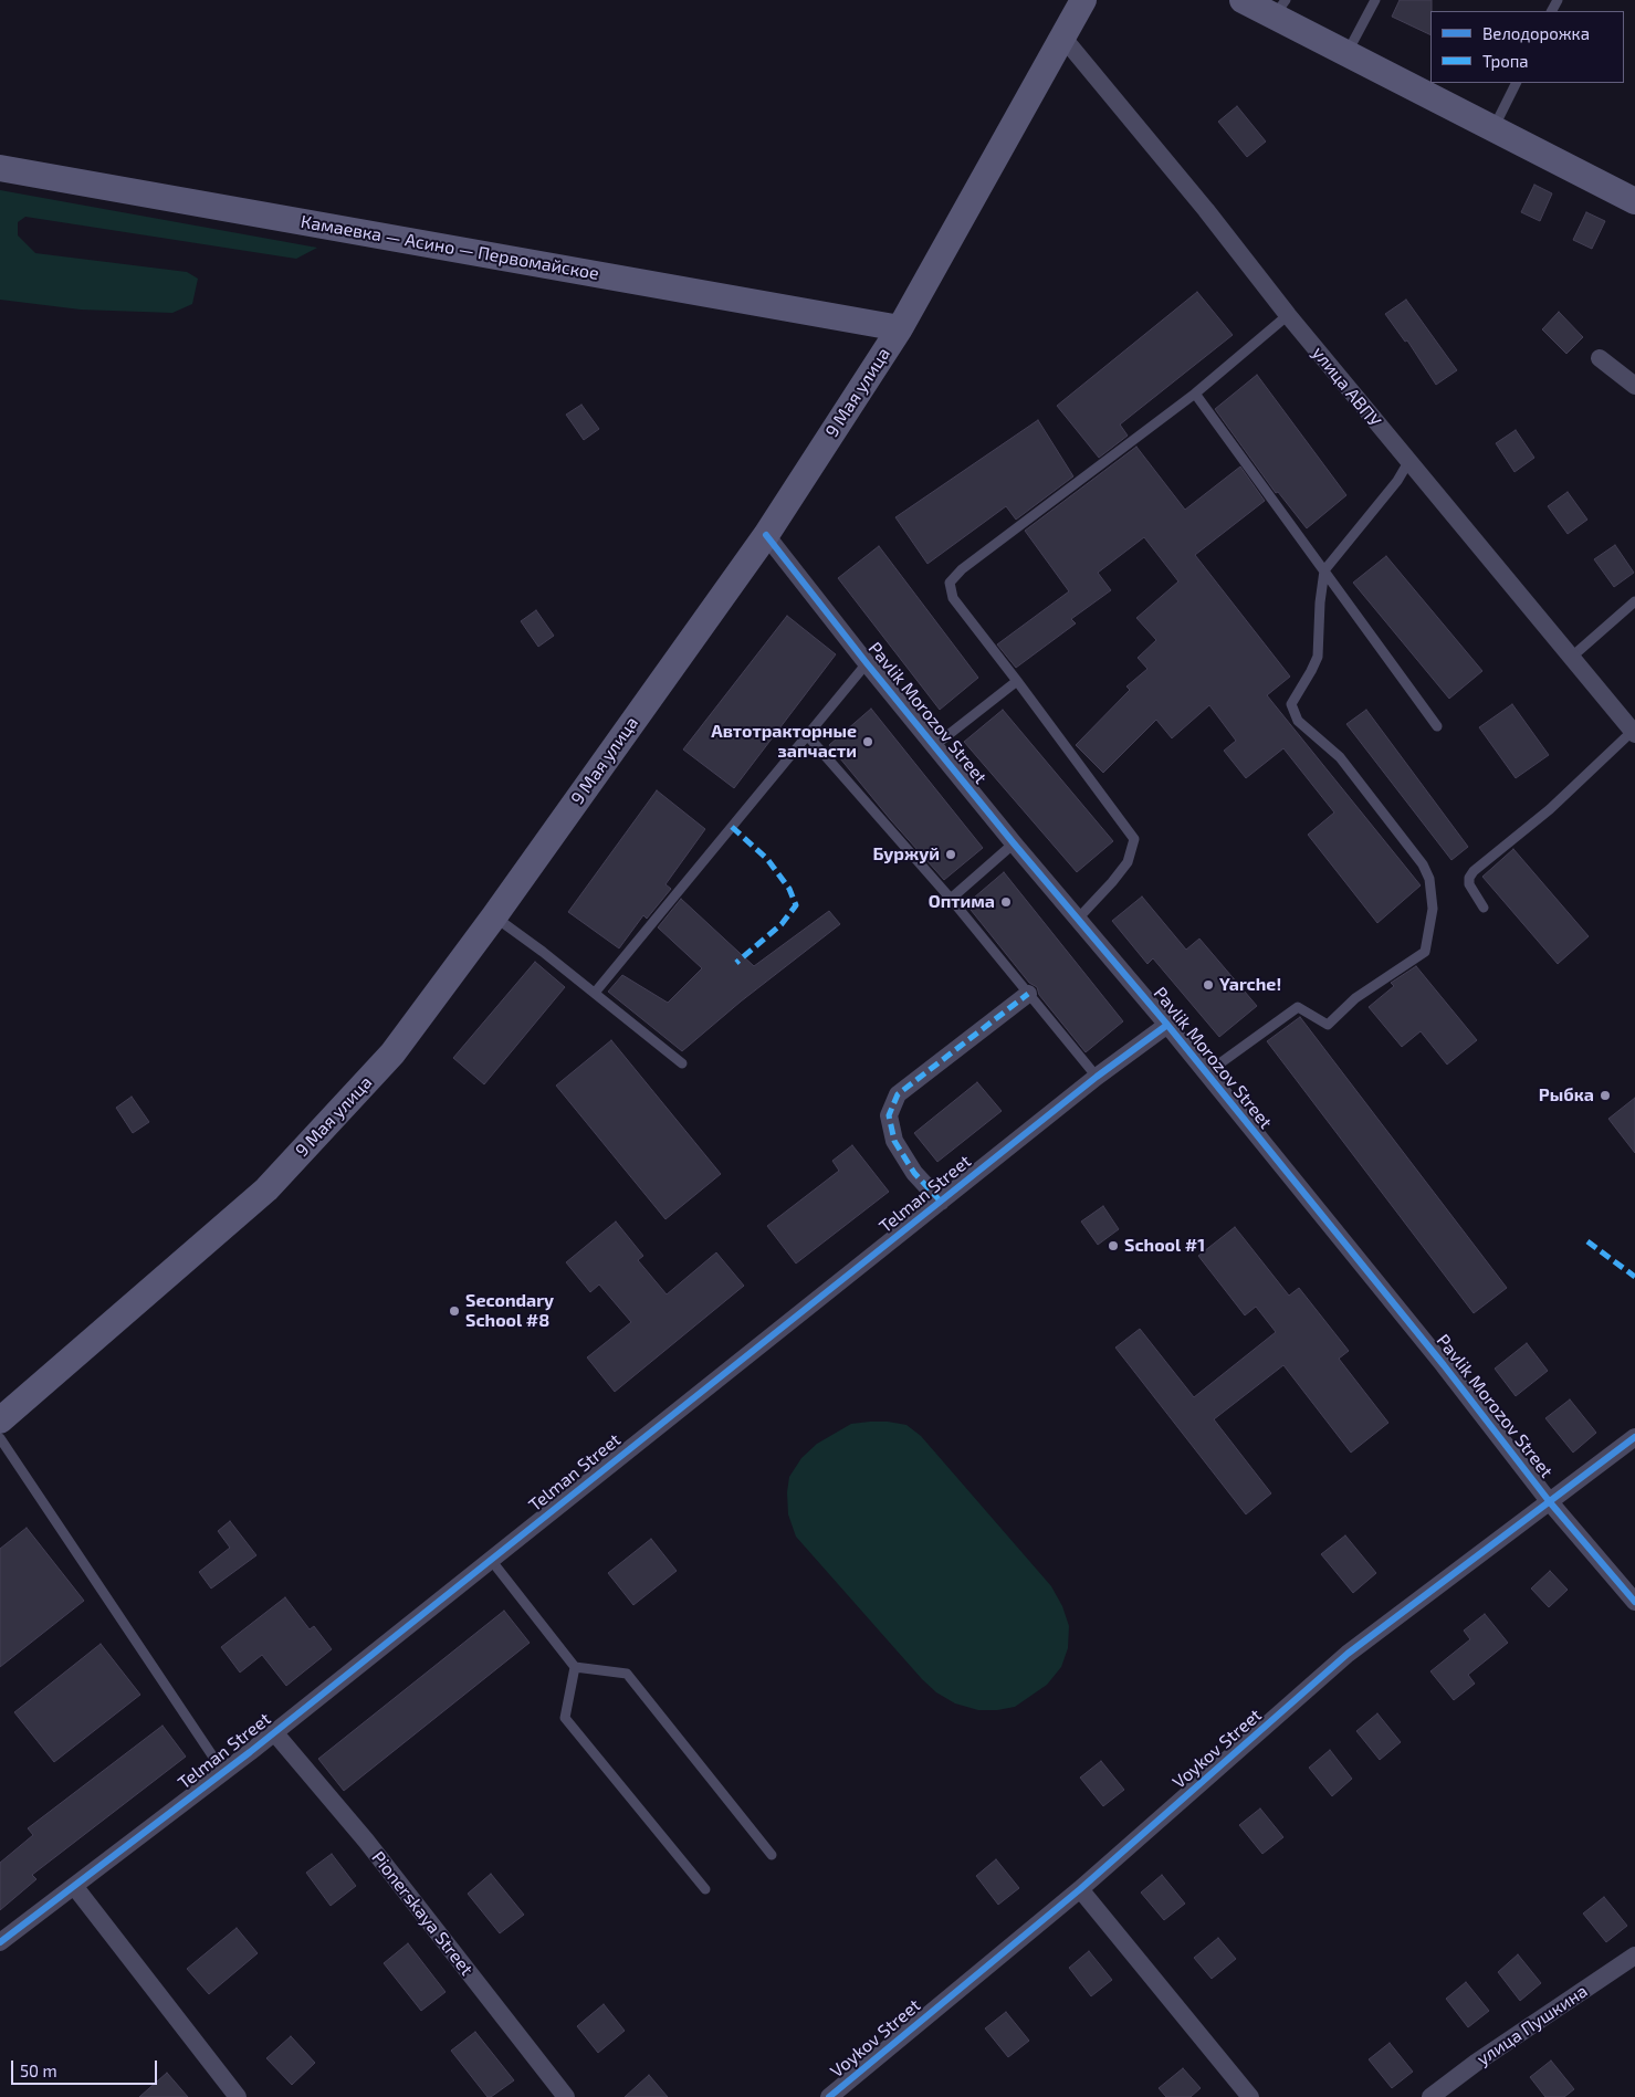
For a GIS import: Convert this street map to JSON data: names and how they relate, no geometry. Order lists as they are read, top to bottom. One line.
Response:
{"streets":{"main road":["Камаевка — Асино — Первомайское","9 Мая улица"],"street":["улица АВПУ","Pavlik Morozov Street","Telman Street","Voykov Street","Pionerskaya Street","улица Пушкина"]},"crossings":[["Камаевка — Асино — Первомайское","9 Мая улица"],["улица АВПУ","9 Мая улица"],["9 Мая улица","Pavlik Morozov Street"],["Pavlik Morozov Street","Telman Street"],["Pavlik Morozov Street","Voykov Street"],["Telman Street","Pionerskaya Street"]],"places":["Автотракторные запчасти","Буржуй","Оптима","Yarche!","Рыбка","School #1","Secondary School #8"],"legend":["Велодорожка","Тропа"],"scale_bar":"50 m"}
